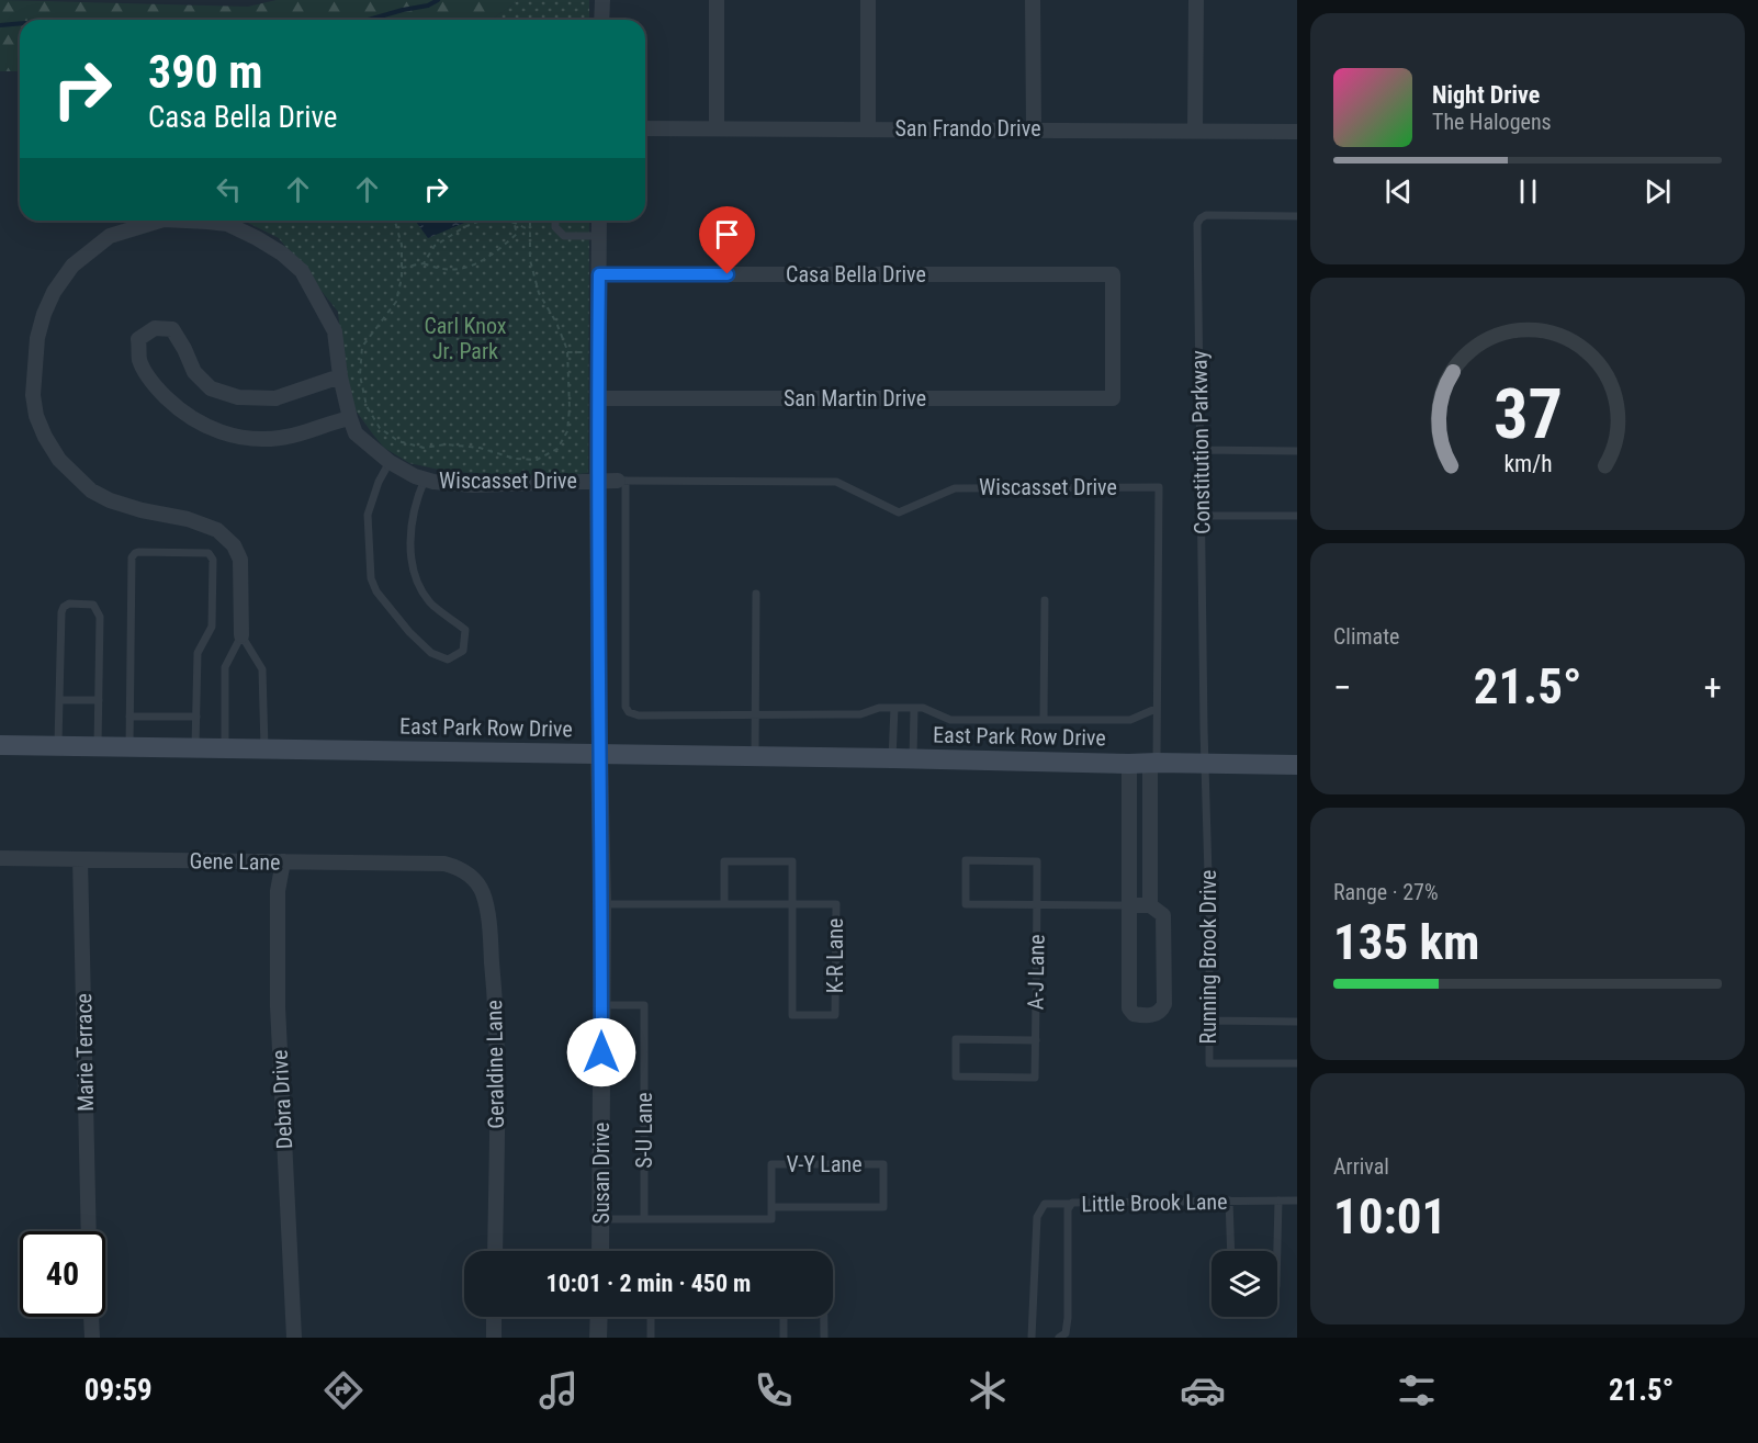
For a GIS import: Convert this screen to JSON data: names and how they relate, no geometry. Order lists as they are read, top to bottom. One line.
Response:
{"streets":{"main road":["East Park Row Drive"],"street":["San Frando Drive","Casa Bella Drive","San Martin Drive","Wiscasset Drive","Gene Lane","Marie Terrace","Geraldine Lane","Debra Drive","Susan Drive"],"lane":["Constitution Parkway","K-R Lane","Running Brook Drive","A-J Lane","S-U Lane","V-Y Lane","Little Brook Lane"]},"crossings":[["Casa Bella Drive","San Martin Drive"],["Casa Bella Drive","Susan Drive"],["San Martin Drive","Susan Drive"],["Constitution Parkway","East Park Row Drive"],["Constitution Parkway","Running Brook Drive"],["Wiscasset Drive","East Park Row Drive"],["Wiscasset Drive","Susan Drive"],["East Park Row Drive","Running Brook Drive"],["East Park Row Drive","A-J Lane"],["East Park Row Drive","Susan Drive"],["Gene Lane","Marie Terrace"],["Gene Lane","Geraldine Lane"],["Gene Lane","Debra Drive"],["K-R Lane","Susan Drive"],["S-U Lane","Susan Drive"]],"parks":["Carl Knox Jr. Park"],"page":{"turn":["390 m","Casa Bella Drive"],"song":["Night Drive","The Halogens"],"tile":["Climate",["Range · 27%","135 km"],["Arrival","10:01"]],"heat":["−","21.5°","+"],"limit":"40","trip":"10:01 · 2 min · 450 m","tabs":["09:59","21.5°"],"gauge":["37","km/h"]}}
